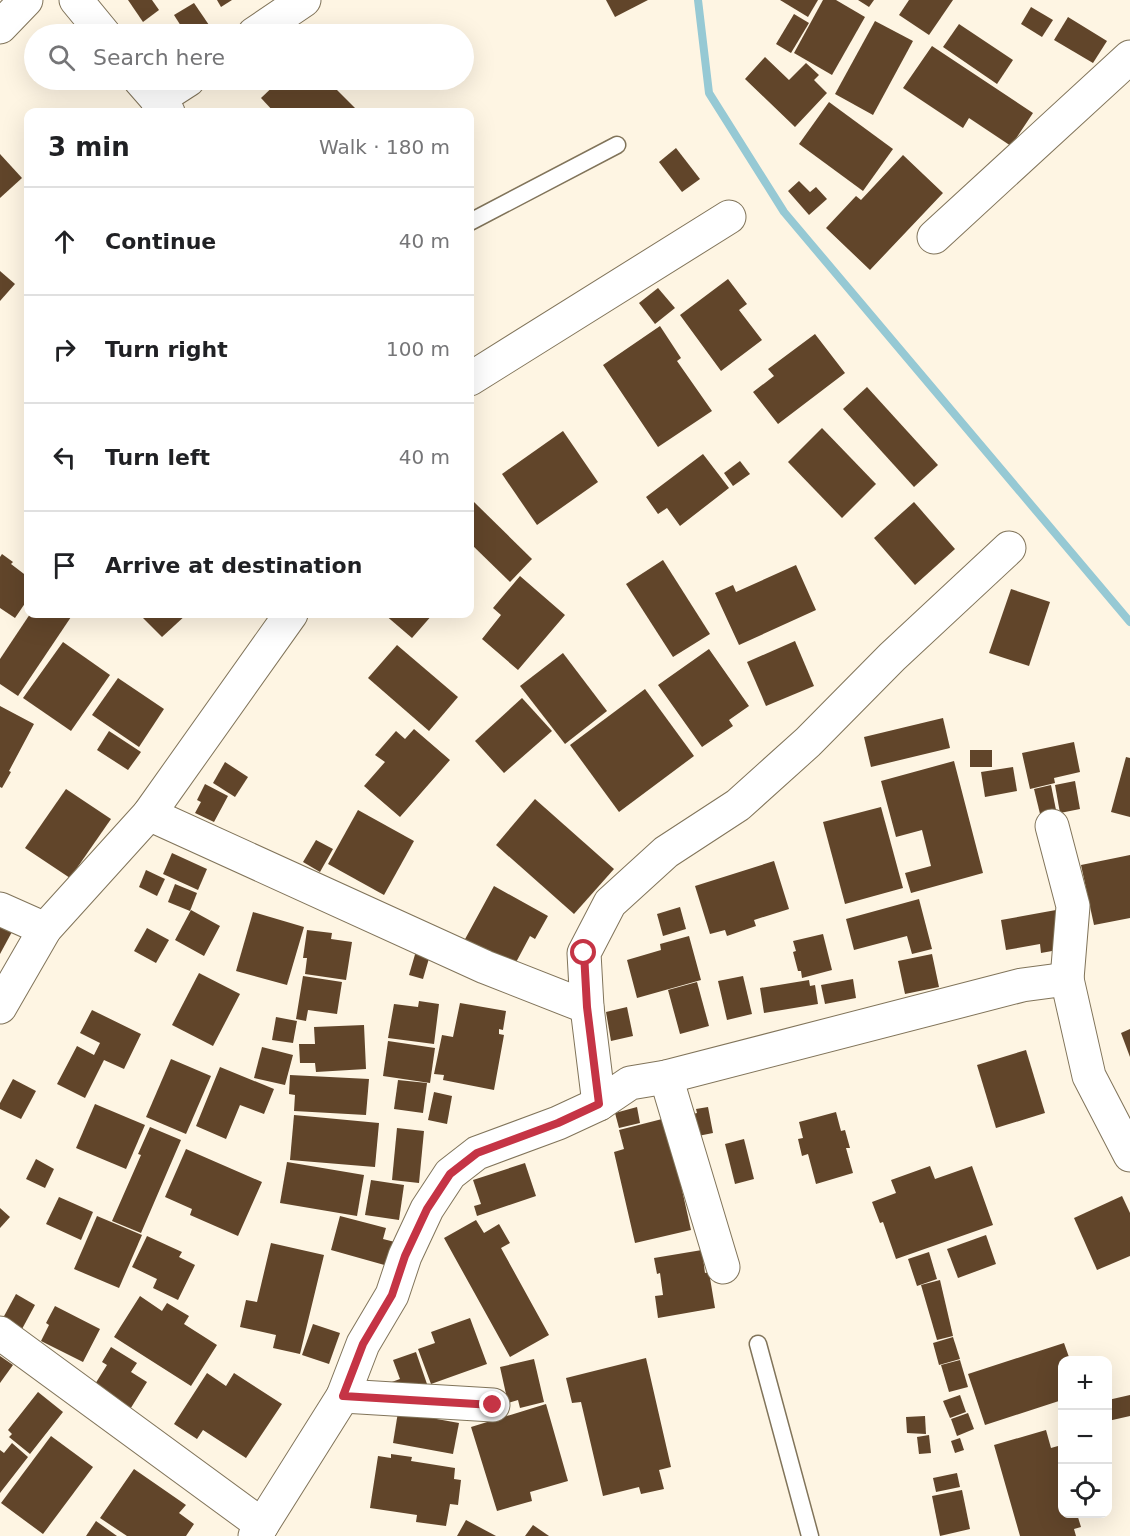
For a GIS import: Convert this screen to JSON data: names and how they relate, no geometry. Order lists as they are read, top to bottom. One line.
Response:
{"page":{"search":"Search here","heading":["3 min","Walk · 180 m"],"list":[["Continue","40 m"],["Turn right","100 m"],["Turn left","40 m"],"Arrive at destination"],"map_buttons":["+","−"]}}
